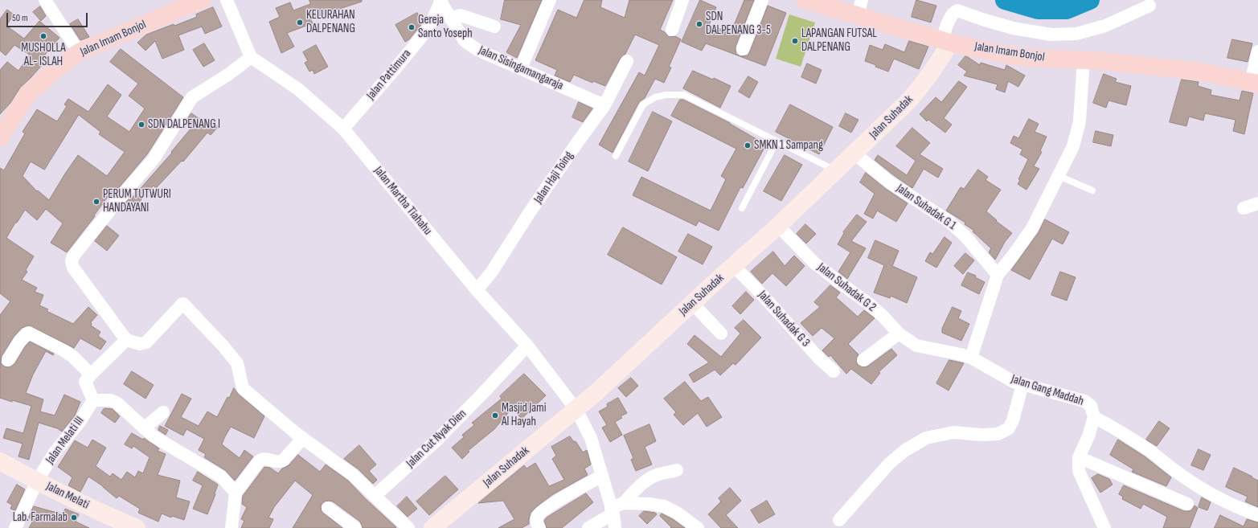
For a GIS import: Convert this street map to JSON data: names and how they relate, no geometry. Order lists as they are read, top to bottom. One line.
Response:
{"streets":{"main road":["Jalan Imam Bonjol"],"street":["Jalan Sisingamangaraja","Jalan Pattimura","Jalan Suhadak","Jalan Haji Toing","Jalan Martha Tiahahu","Jalan Suhadak G 1","Jalan Suhadak G 2","Jalan Suhadak G 3","Jalan Gang Maddah","Jalan Cut Nyak Dien","Jalan Melati III","Jalan Melati"]},"crossings":[["Jalan Imam Bonjol","Jalan Suhadak"],["Jalan Sisingamangaraja","Jalan Pattimura"],["Jalan Sisingamangaraja","Jalan Haji Toing"],["Jalan Pattimura","Jalan Martha Tiahahu"],["Jalan Suhadak","Jalan Martha Tiahahu"],["Jalan Suhadak","Jalan Suhadak G 1"],["Jalan Suhadak","Jalan Suhadak G 2"],["Jalan Suhadak","Jalan Suhadak G 3"],["Jalan Haji Toing","Jalan Martha Tiahahu"],["Jalan Martha Tiahahu","Jalan Cut Nyak Dien"],["Jalan Suhadak G 2","Jalan Gang Maddah"],["Jalan Melati III","Jalan Melati"]],"places":["KELURAHAN DALPENANG","SDN DALPENANG 3-5","Gereja Santo Yoseph","MUSHOLLA AL- ISLAH","LAPANGAN FUTSAL DALPENANG","SDN DALPENANG I","SMKN 1 Sampang","PERUM TUTWURI HANDAYANI","Masjid Jami Al Hayah","Lab. Farmalab"],"scale_bar":"50 m"}
